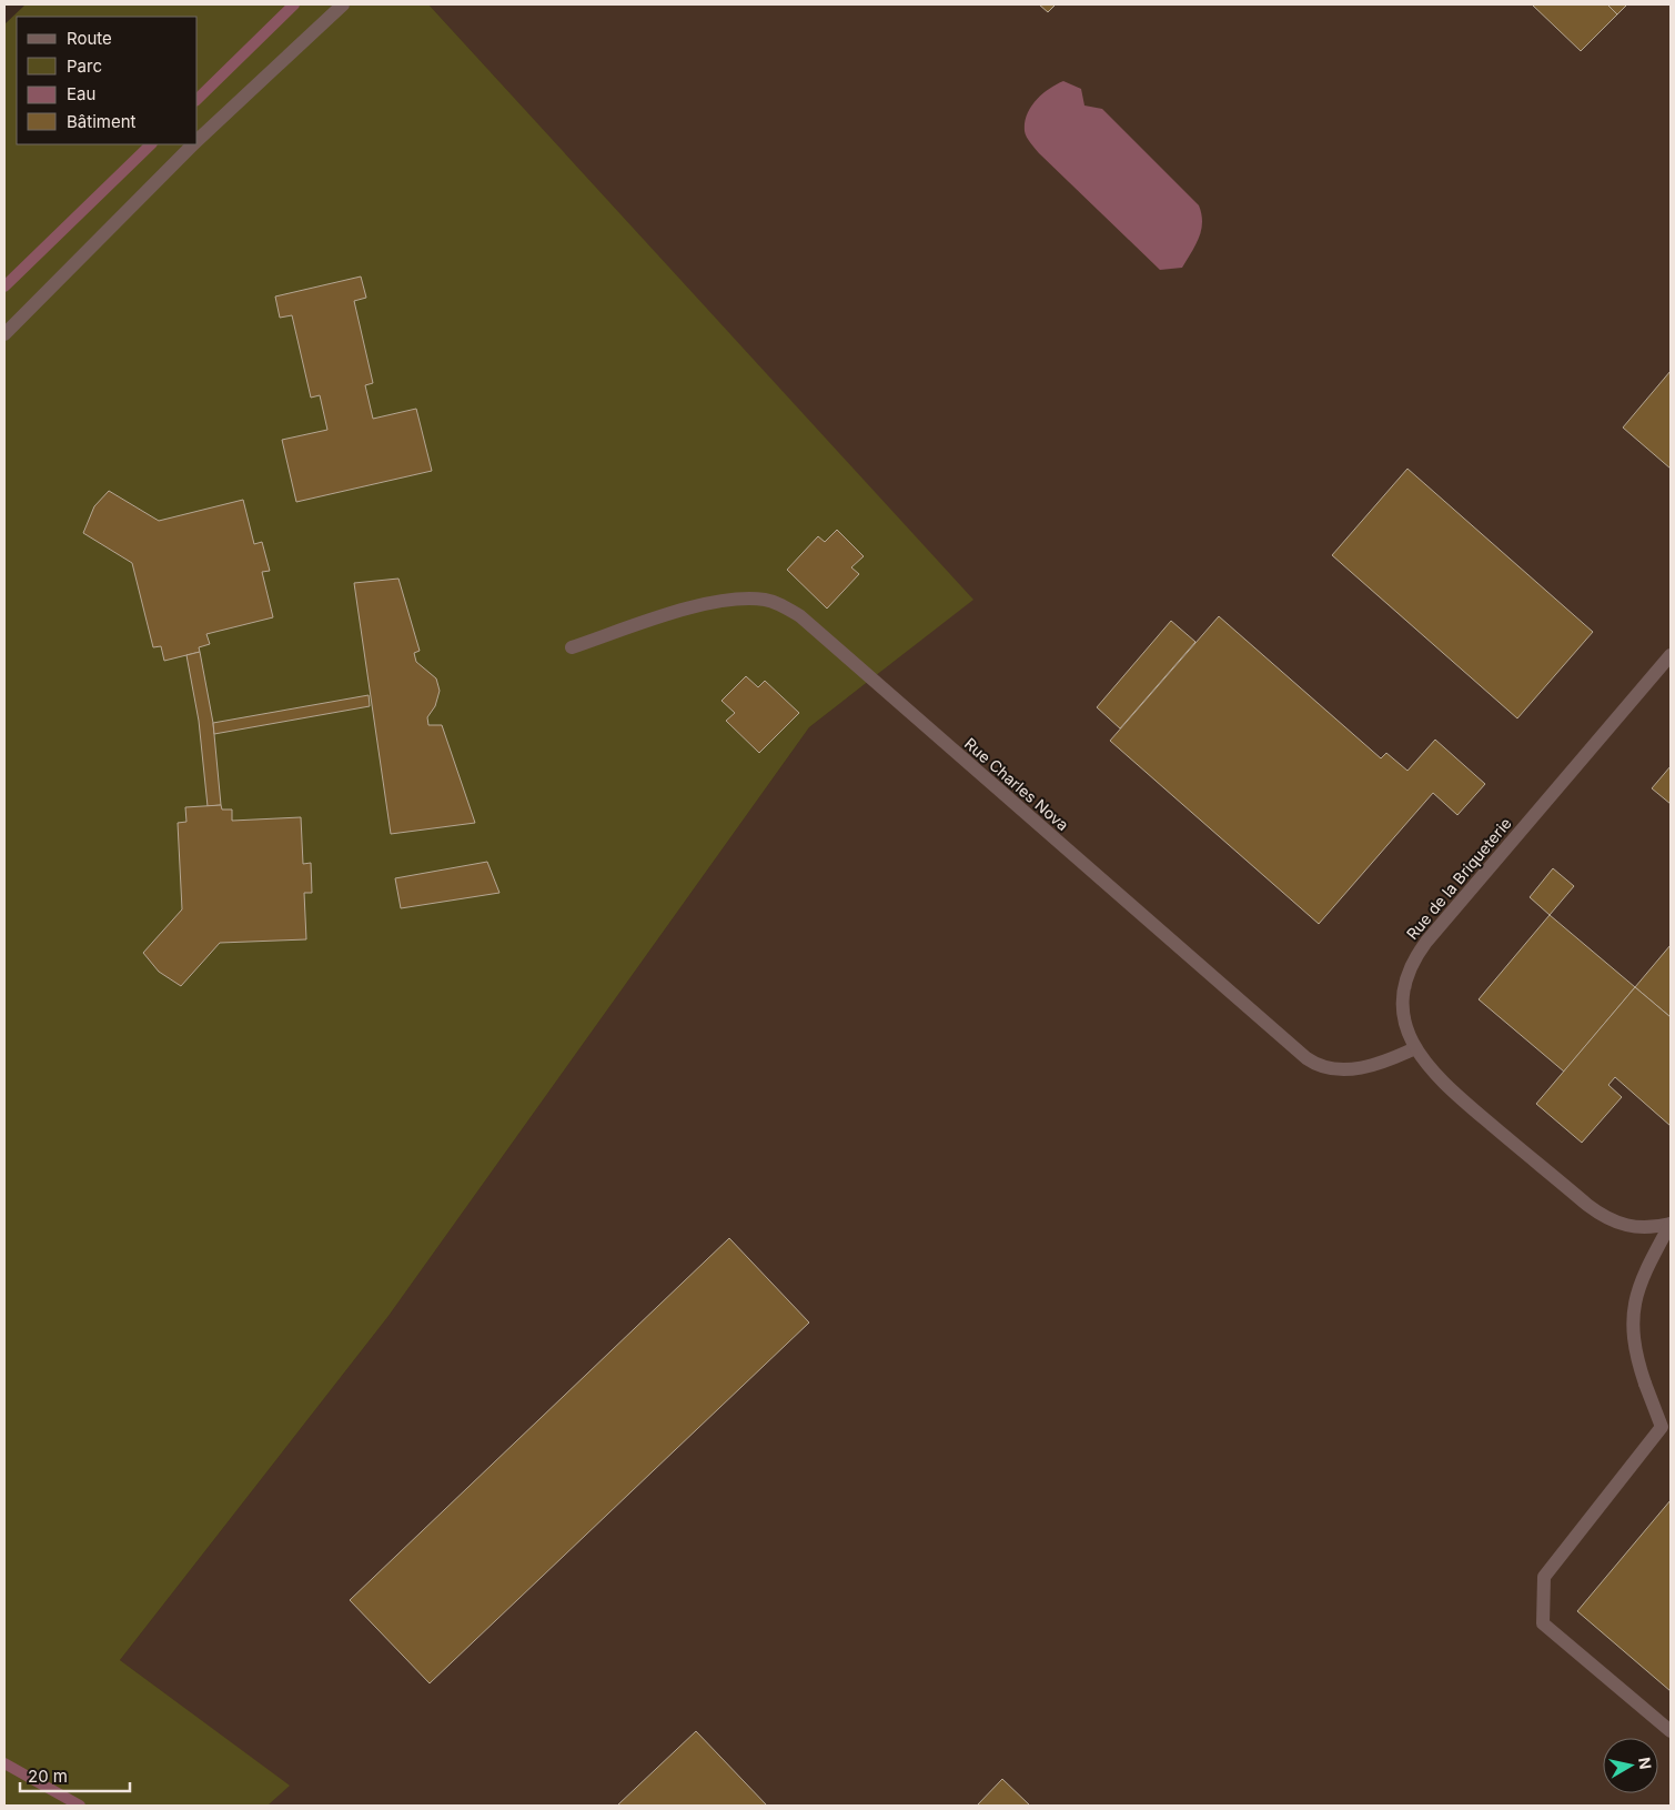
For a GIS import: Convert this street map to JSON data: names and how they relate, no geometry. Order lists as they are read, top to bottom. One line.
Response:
{"streets":{"street":["Rue Charles Nova","Rue de la Briqueterie"]},"crossings":[["Rue Charles Nova","Rue de la Briqueterie"]],"legend":["Route","Parc","Eau","Bâtiment"],"scale_bar":"20 m","north":"right"}
